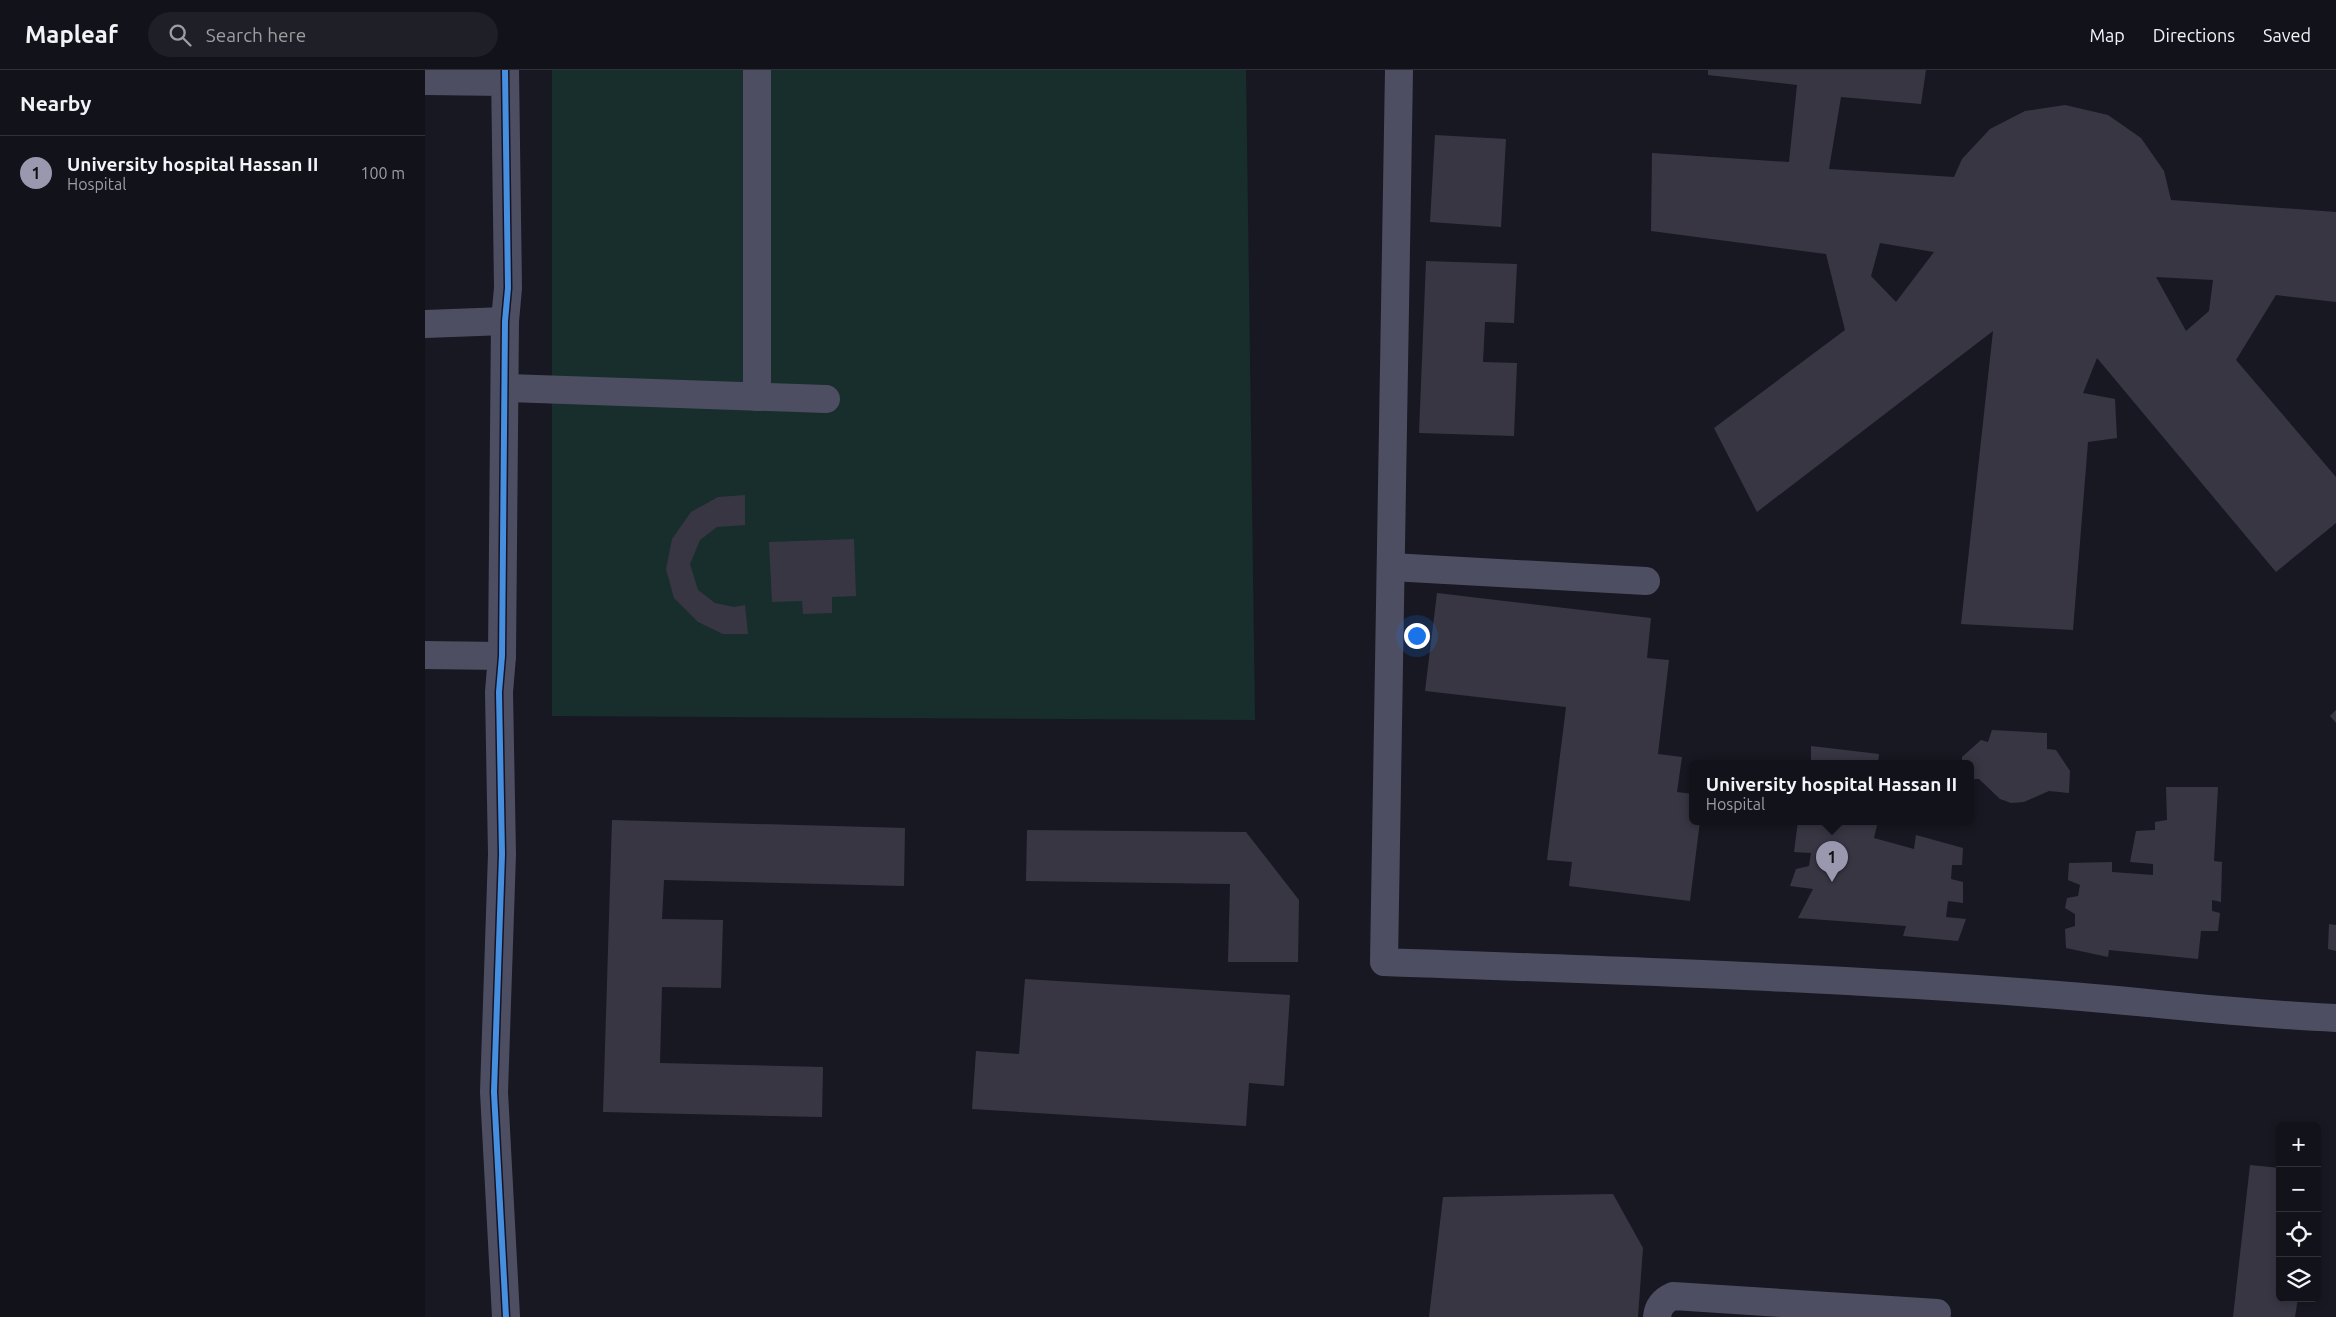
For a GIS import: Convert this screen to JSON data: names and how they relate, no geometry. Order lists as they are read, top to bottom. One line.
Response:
{"page":{"header":"Mapleaf","search":"Search here","nav":["Map","Directions","Saved"],"heading":"Nearby","list":[{"mark":"1","name":"University hospital Hassan II","note":"Hospital","value":"100 m"}],"popup":["University hospital Hassan II","Hospital"],"pins":"1","map_buttons":["+","−"]}}
